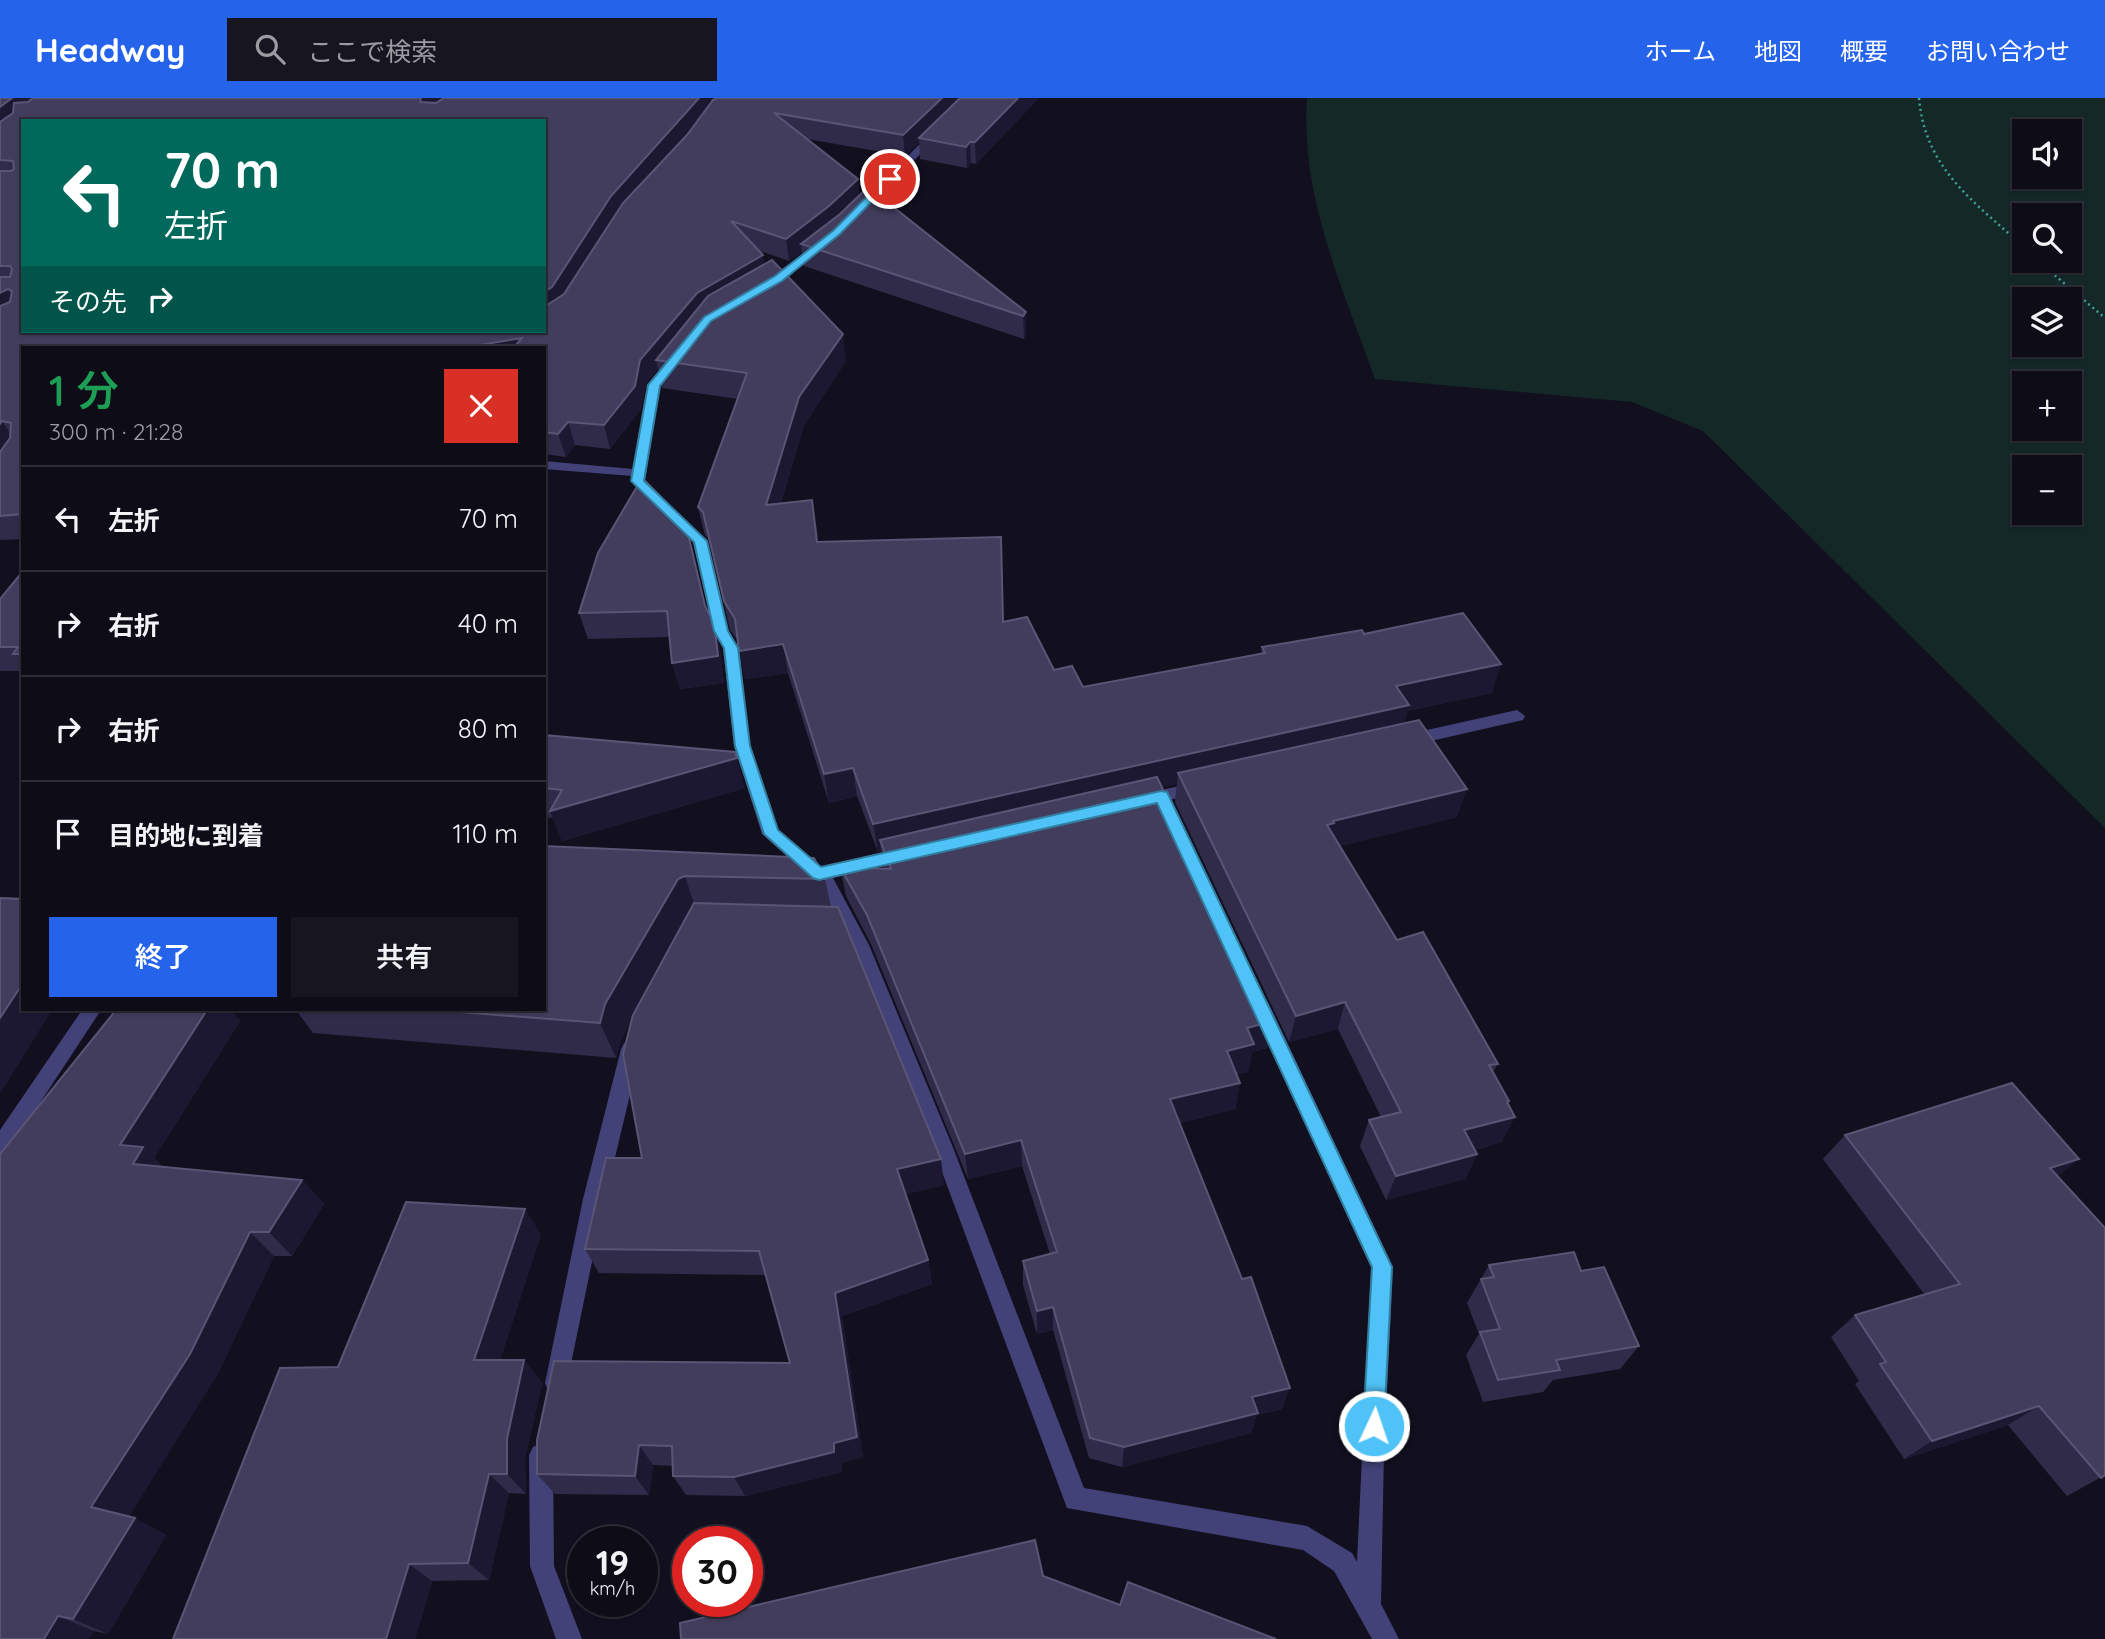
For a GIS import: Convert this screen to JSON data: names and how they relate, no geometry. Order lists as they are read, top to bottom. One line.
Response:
{"page":{"header":"Headway","search":"ここで検索","nav":["ホーム","地図","概要","お問い合わせ"],"map_buttons":["+","−"],"turn":["70 m","左折"],"then":"その先","heading":["1 分","300 m · 21:28"],"list":[{"name":"左折","value":"70 m"},{"name":"右折","value":"40 m"},{"name":"右折","value":"80 m"},{"name":"目的地に到着","value":"110 m"}],"buttons":["終了","共有"],"speed":"19 km/h","limit":"30"}}
